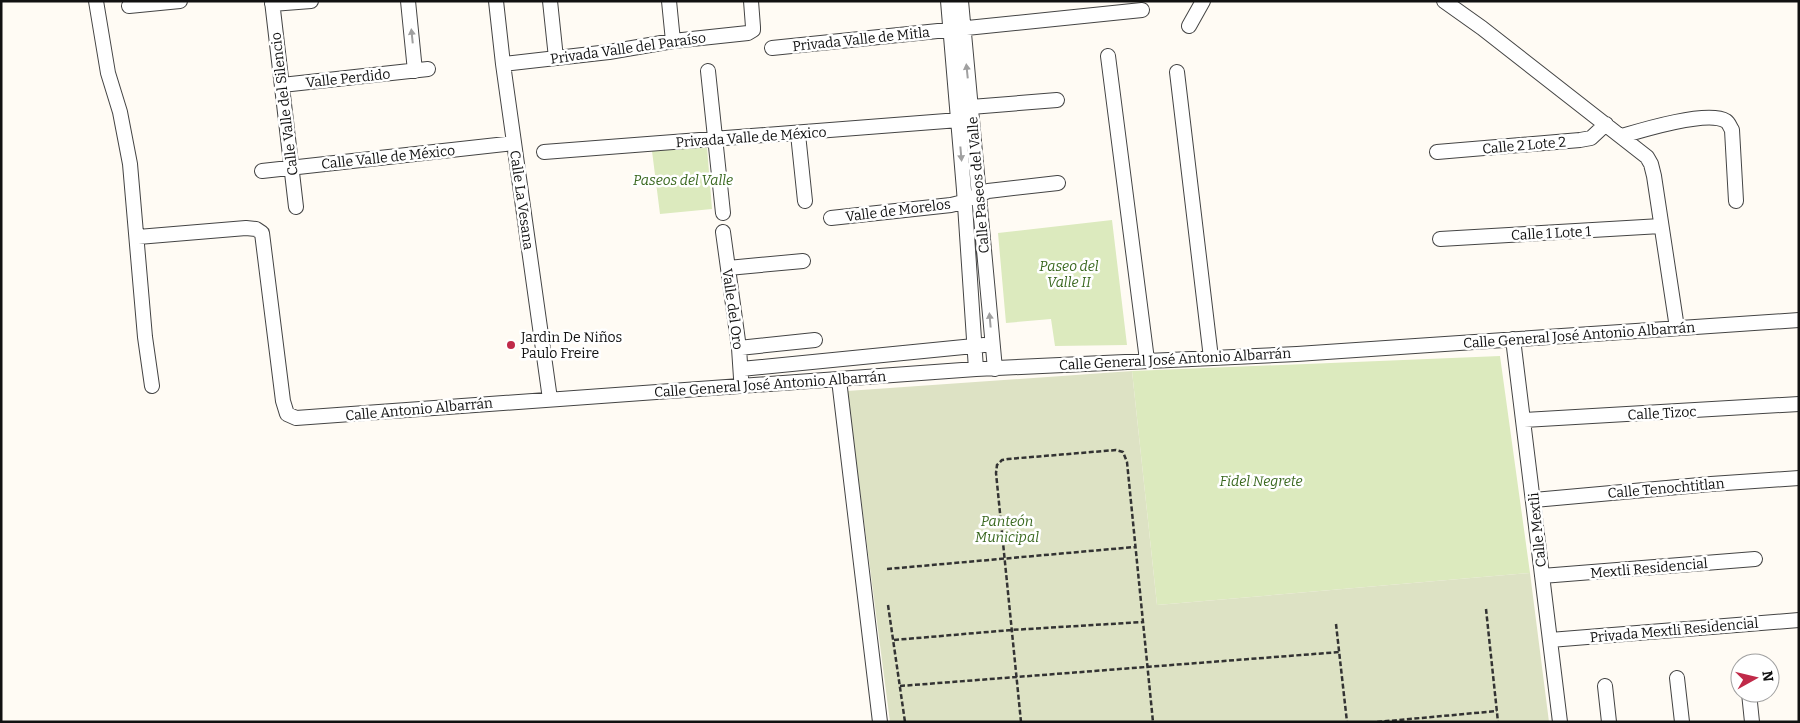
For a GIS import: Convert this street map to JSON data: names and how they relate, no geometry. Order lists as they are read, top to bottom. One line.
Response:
{"streets":{"street":["Privada Valle de Mitla","Privada Valle del Paraíso","Valle Perdido","Calle Valle del Silencio","Privada Valle de México","Calle 2 Lote 2","Calle Valle de México","Calle Paseos del Valle","Calle La Vesana","Valle de Morelos","Calle 1 Lote 1","Valle del Oro","Calle General José Antonio Albarrán","Calle Antonio Albarrán","Calle Tizoc","Calle Tenochtitlan","Calle Mextli","Mextli Residencial","Privada Mextli Residencial"]},"crossings":[["Privada Valle de Mitla","Calle Paseos del Valle"],["Privada Valle del Paraíso","Calle La Vesana"],["Valle Perdido","Calle Valle del Silencio"],["Calle Valle del Silencio","Calle Valle de México"],["Privada Valle de México","Calle Paseos del Valle"],["Calle Valle de México","Calle La Vesana"],["Calle Paseos del Valle","Valle de Morelos"],["Calle Paseos del Valle","Calle General José Antonio Albarrán"],["Calle La Vesana","Calle General José Antonio Albarrán"],["Calle La Vesana","Calle Antonio Albarrán"],["Valle del Oro","Calle General José Antonio Albarrán"],["Calle General José Antonio Albarrán","Calle Antonio Albarrán"],["Calle General José Antonio Albarrán","Calle Mextli"],["Calle Tizoc","Calle Mextli"],["Calle Tenochtitlan","Calle Mextli"],["Calle Mextli","Mextli Residencial"],["Calle Mextli","Privada Mextli Residencial"]],"parks":["Paseos del Valle","Paseo del Valle II","Fidel Negrete","Panteón Municipal"],"places":["Jardin De Niños Paulo Freire"],"north":"right"}
